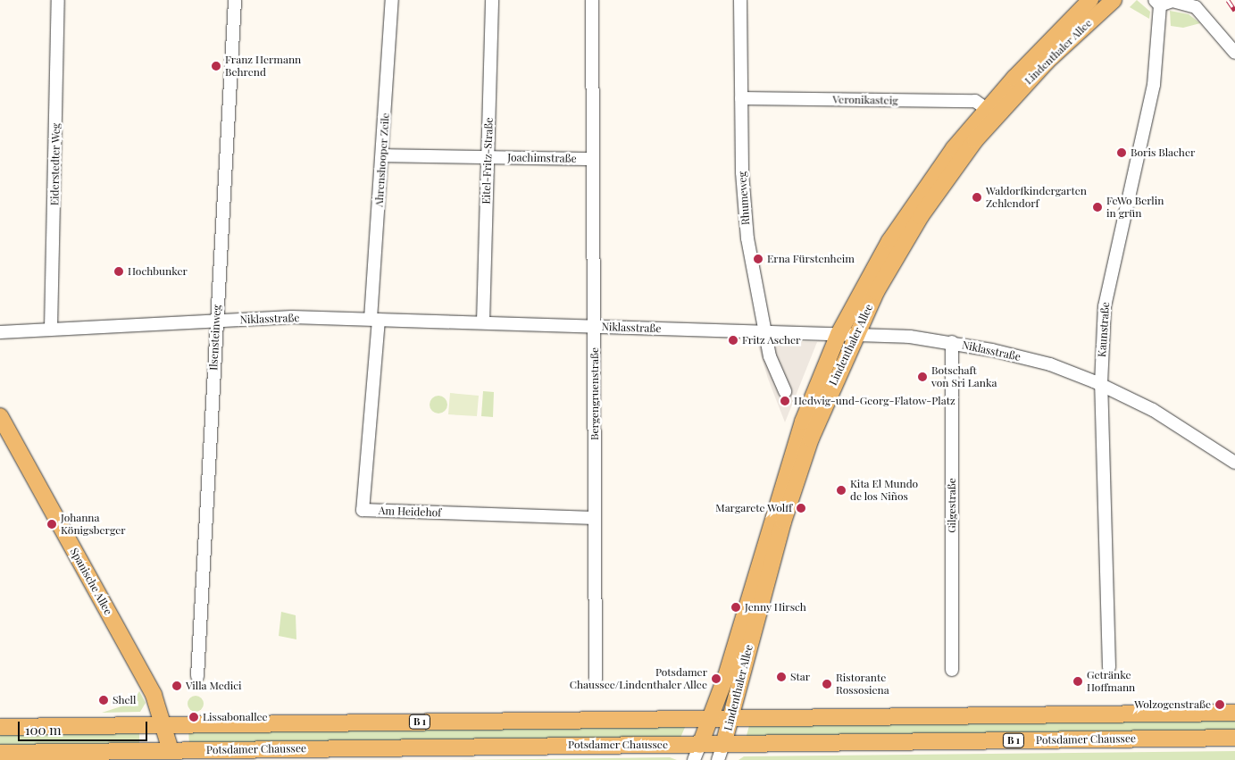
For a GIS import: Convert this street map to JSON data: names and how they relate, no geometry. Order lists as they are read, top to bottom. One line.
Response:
{"streets":{"main road":["Lindenthaler Allee","Spanische Allee","B 1","Potsdamer Chaussee"],"street":["Veronikasteig","Joachimstraße","Ahrenshooper Zeile","Eitel-Fritz-Straße","Eiderstedter Weg","Rhumeweg","Niklasstraße","Kaunstraße","Ilsensteinweg","Bergengruenstraße","Gilgestraße","Am Heidehof"]},"crossings":[["Lindenthaler Allee","Veronikasteig"],["Lindenthaler Allee","Niklasstraße"],["Lindenthaler Allee","B 1"],["Lindenthaler Allee","Potsdamer Chaussee"],["Veronikasteig","Rhumeweg"],["Joachimstraße","Ahrenshooper Zeile"],["Joachimstraße","Eitel-Fritz-Straße"],["Joachimstraße","Bergengruenstraße"],["Ahrenshooper Zeile","Niklasstraße"],["Ahrenshooper Zeile","Am Heidehof"],["Eitel-Fritz-Straße","Niklasstraße"],["Eiderstedter Weg","Niklasstraße"],["Rhumeweg","Niklasstraße"],["Niklasstraße","Kaunstraße"],["Niklasstraße","Ilsensteinweg"],["Niklasstraße","Bergengruenstraße"],["Niklasstraße","Gilgestraße"],["Niklasstraße","Am Heidehof"],["Bergengruenstraße","Am Heidehof"],["Spanische Allee","B 1"],["Spanische Allee","Potsdamer Chaussee"]],"places":["Franz Hermann Behrend","Boris Blacher","Waldorfkindergarten Zehlendorf","FeWo Berlin in grün","Erna Fürstenheim","Hochbunker","Fritz Ascher","Botschaft von Sri Lanka","Hedwig-und-Georg-Flatow-Platz","Kita El Mundo de los Niños","Margarete Wolff","Johanna Königsberger","Jenny Hirsch","Star","Potsdamer Chaussee/Lindenthaler Allee","Getränke Hoffmann","Ristorante Rossosiena","Villa Medici","Shell","Wolzogenstraße","Lissabonallee"],"scale_bar":"100 m"}
